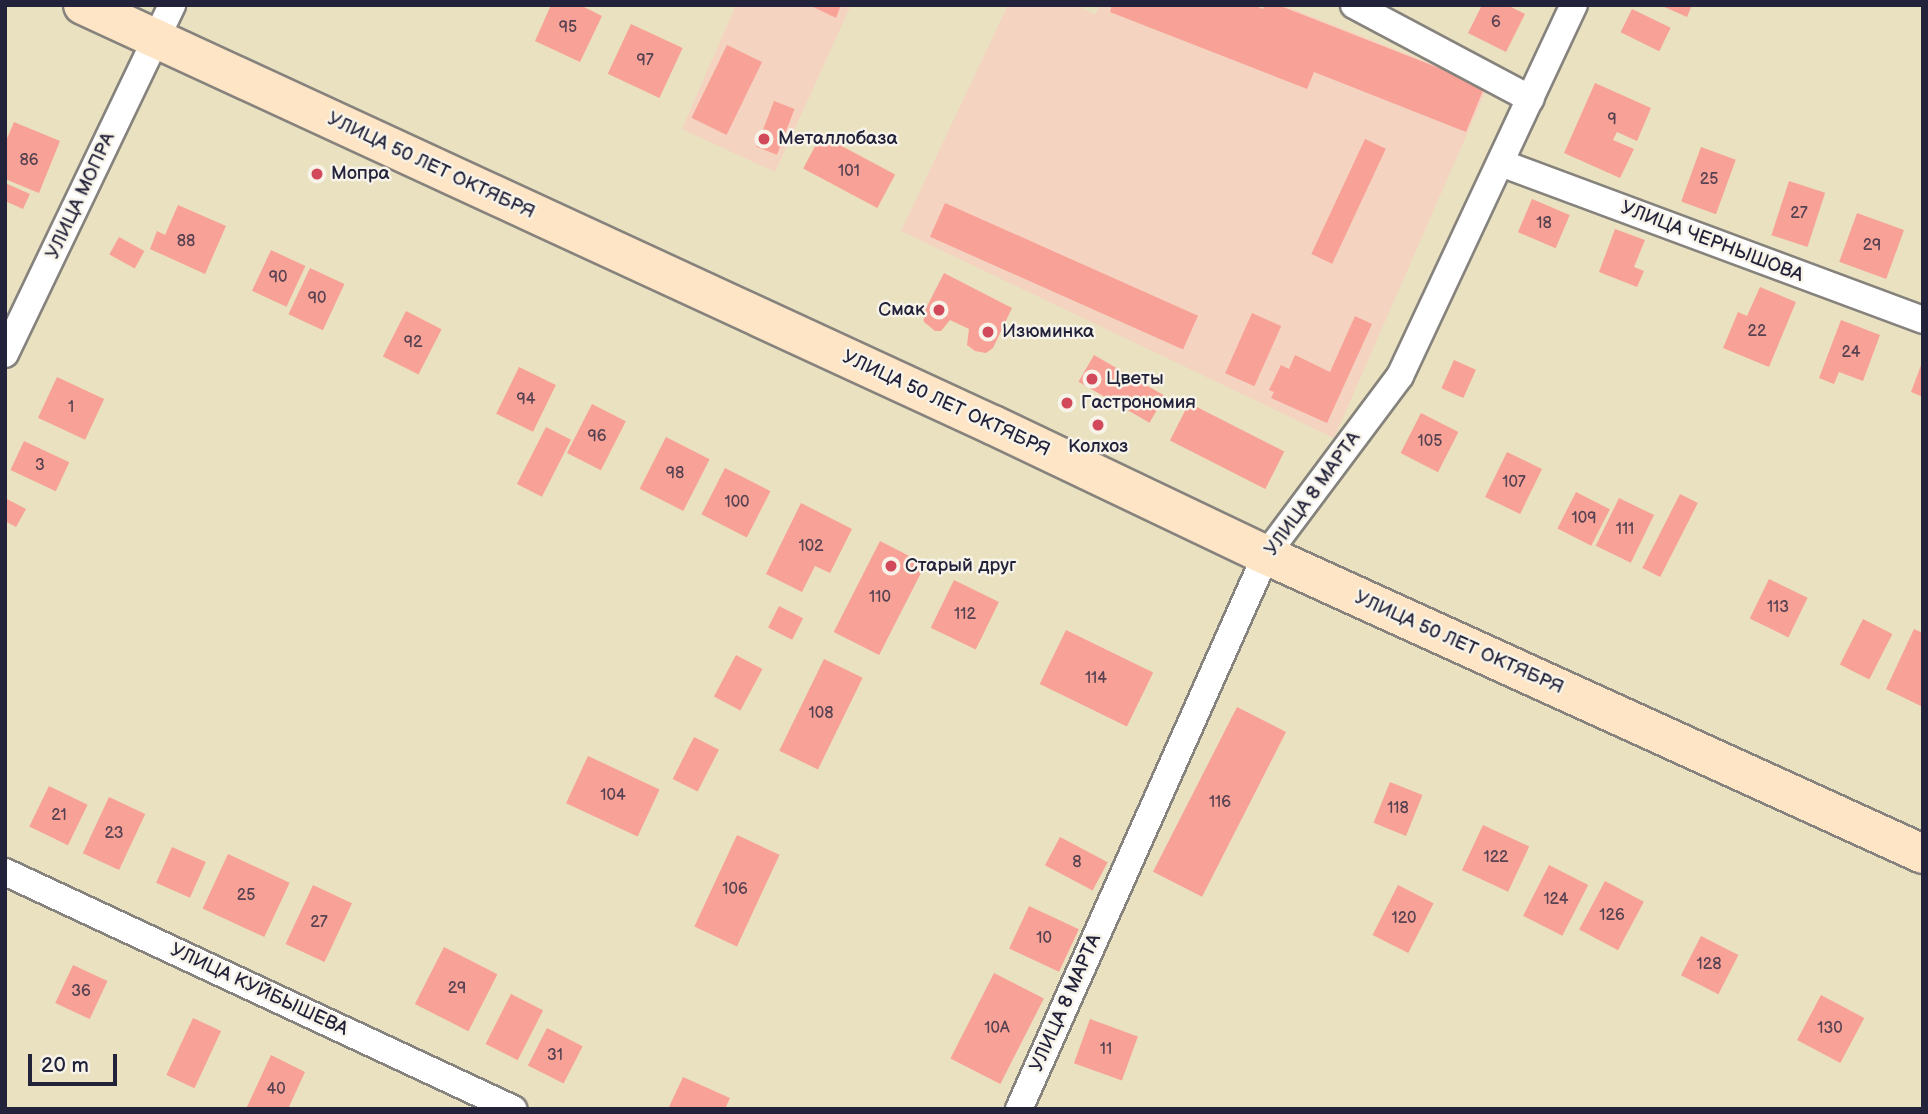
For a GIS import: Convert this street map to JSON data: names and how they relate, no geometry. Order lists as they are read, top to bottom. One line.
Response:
{"streets":{"main road":["УЛИЦА 50 ЛЕТ ОКТЯБРЯ"],"street":["УЛИЦА МОПРА","УЛИЦА ЧЕРНЫШОВА","УЛИЦА 8 МАРТА","УЛИЦА КУЙБЫШЕВА"]},"crossings":[["УЛИЦА 50 ЛЕТ ОКТЯБРЯ","УЛИЦА МОПРА"],["УЛИЦА 50 ЛЕТ ОКТЯБРЯ","УЛИЦА 8 МАРТА"],["УЛИЦА ЧЕРНЫШОВА","УЛИЦА 8 МАРТА"]],"places":["Металлобаза","Мопра","Смак","Изюминка","Цветы","Гастрономия","Колхоз","Старый друг"],"house_numbers":["6","95","97","9","86","101","25","27","18","88","29","90","90","22","92","24","94","1","96","105","3","98","107","100","109","111","102","110","113","112","114","108","104","116","118","21","23","122","8","106","25","124","126","120","27","10","128","29","36","10А","130","11","31","40"],"scale_bar":"20 m"}
